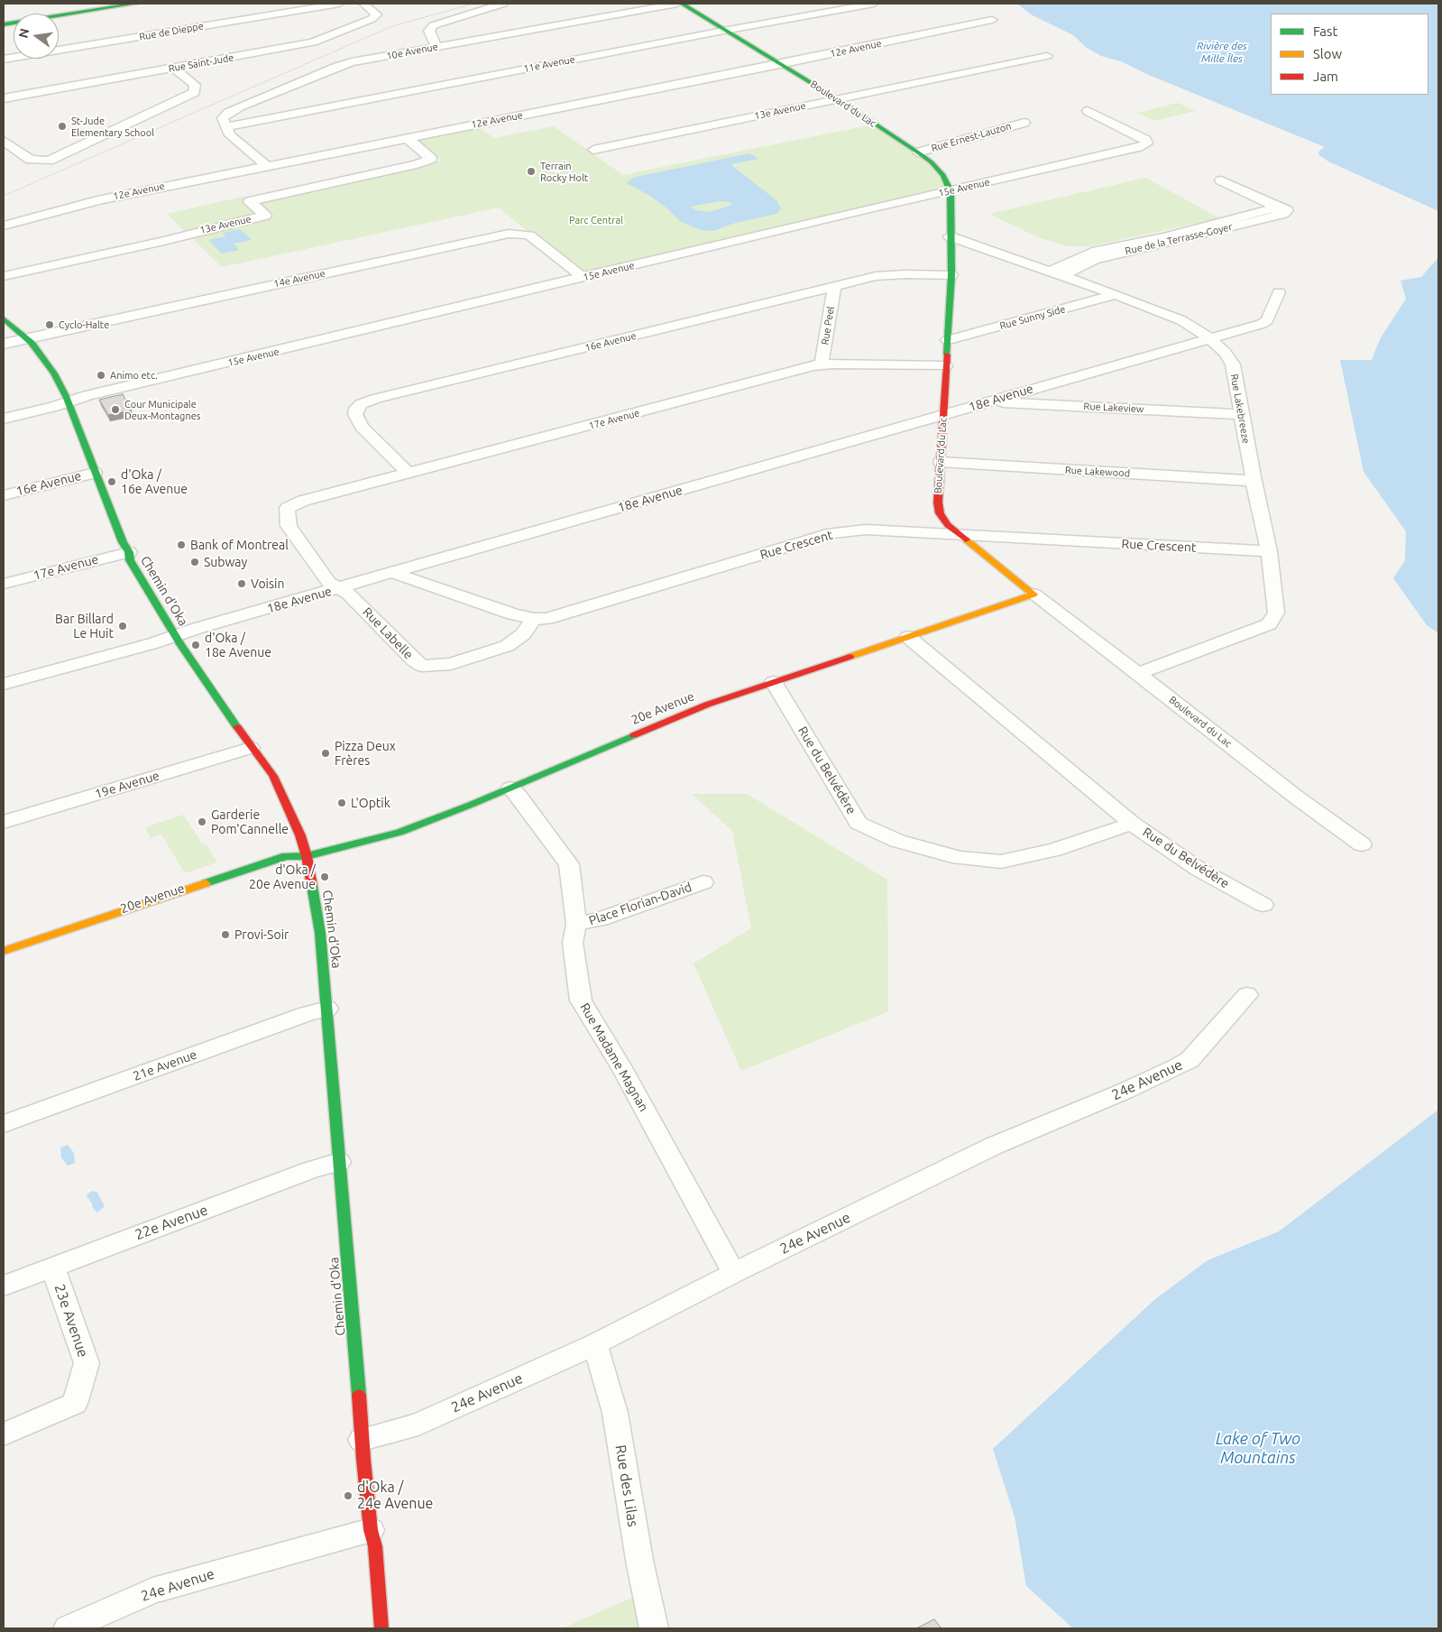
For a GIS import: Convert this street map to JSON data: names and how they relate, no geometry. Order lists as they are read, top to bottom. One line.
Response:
{"streets":{"street":["Rue de Dieppe","12e Avenue","10e Avenue","Rue Saint-Jude","11e Avenue","Boulevard du Lac","13e Avenue","Rue Ernest-Lauzon","15e Avenue","Rue de la Terrasse-Goyer","14e Avenue","Rue Sunny Side","Rue Peel","16e Avenue","18e Avenue","Rue Lakeview","Rue Lakebreeze","17e Avenue","Rue Lakewood","Rue Crescent","Chemin d'Oka","Rue Labelle","20e Avenue","Rue du Belvédère","19e Avenue","Place Florian-David","Rue Madame Magnan","21e Avenue","24e Avenue","22e Avenue","23e Avenue","Rue des Lilas"]},"crossings":[["12e Avenue","Boulevard du Lac"],["12e Avenue","13e Avenue"],["10e Avenue","11e Avenue"],["11e Avenue","Boulevard du Lac"],["Boulevard du Lac","13e Avenue"],["Boulevard du Lac","Rue Ernest-Lauzon"],["Boulevard du Lac","15e Avenue"],["Boulevard du Lac","Rue Sunny Side"],["Boulevard du Lac","16e Avenue"],["Boulevard du Lac","18e Avenue"],["Boulevard du Lac","Rue Lakebreeze"],["Boulevard du Lac","17e Avenue"],["Boulevard du Lac","Rue Lakewood"],["Boulevard du Lac","Rue Crescent"],["Boulevard du Lac","20e Avenue"],["15e Avenue","14e Avenue"],["15e Avenue","Chemin d'Oka"],["Rue de la Terrasse-Goyer","Rue Lakebreeze"],["14e Avenue","Chemin d'Oka"],["Rue Sunny Side","Rue Lakebreeze"],["Rue Peel","16e Avenue"],["Rue Peel","17e Avenue"],["16e Avenue","17e Avenue"],["16e Avenue","Chemin d'Oka"],["18e Avenue","Rue Lakeview"],["18e Avenue","Rue Lakebreeze"],["18e Avenue","Rue Crescent"],["18e Avenue","Chemin d'Oka"],["18e Avenue","Rue Labelle"],["Rue Lakeview","Rue Lakebreeze"],["Rue Lakebreeze","Rue Lakewood"],["Rue Lakebreeze","Rue Crescent"],["17e Avenue","Chemin d'Oka"],["17e Avenue","Rue Labelle"],["Rue Crescent","Rue Labelle"],["Chemin d'Oka","20e Avenue"],["Chemin d'Oka","19e Avenue"],["Chemin d'Oka","21e Avenue"],["Chemin d'Oka","24e Avenue"],["Chemin d'Oka","22e Avenue"],["20e Avenue","Rue du Belvédère"],["20e Avenue","Rue Madame Magnan"],["Place Florian-David","Rue Madame Magnan"],["Rue Madame Magnan","24e Avenue"],["24e Avenue","Rue des Lilas"],["22e Avenue","23e Avenue"]],"water":["Rivière des Mille Îles","Lake of Two Mountains"],"parks":["Parc Central"],"places":["St-Jude Elementary School","Terrain Rocky Holt","Cyclo-Halte","Animo etc.","Cour Municipale Deux-Montagnes","d'Oka / 16e Avenue","Bank of Montreal","Subway","Voisin","Bar Billard Le Huit","d'Oka / 18e Avenue","Pizza Deux Frères","L'Optik","Garderie Pom'Cannelle","d'Oka / 20e Avenue","Provi-Soir","d'Oka / 24e Avenue"],"legend":["Fast","Slow","Jam"],"north":"left"}
